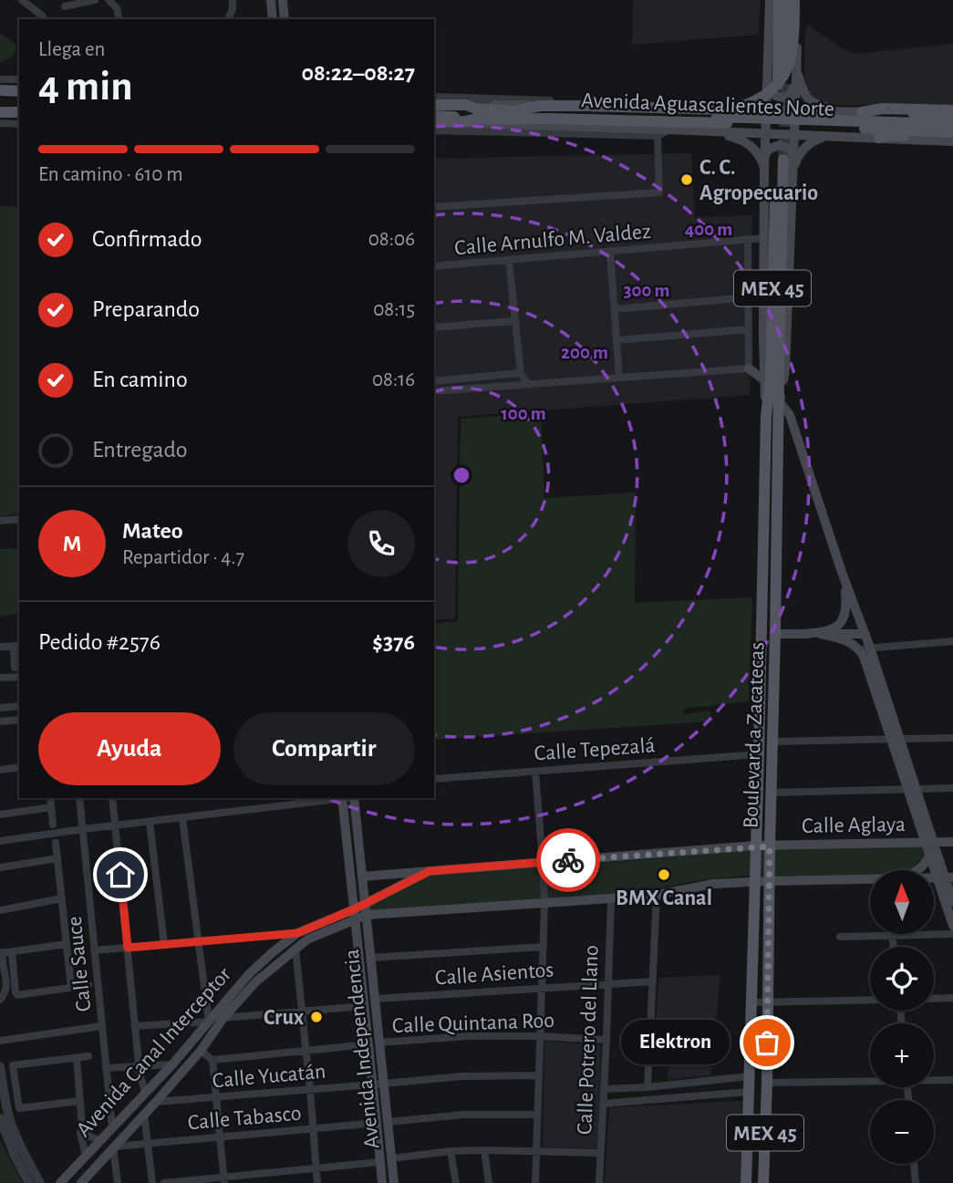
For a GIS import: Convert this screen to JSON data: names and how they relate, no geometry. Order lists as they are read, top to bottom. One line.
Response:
{"streets":{"main road":["Avenida Aguascalientes Norte","MEX 45","Boulevard a Zacatecas","Calle Aglaya","Avenida Independencia","Avenida Canal Interceptor"],"street":["Calle Arnulfo M. Valdez","Calle Tepezalá","Calle Sauce","Calle Asientos","Calle Quintana Roo","Calle Potrero del Llano","Calle Yucatán","Calle Tabasco"]},"crossings":[["Avenida Aguascalientes Norte","Boulevard a Zacatecas"],["Calle Arnulfo M. Valdez","Boulevard a Zacatecas"],["Boulevard a Zacatecas","Calle Tepezalá"],["Boulevard a Zacatecas","Calle Aglaya"],["Boulevard a Zacatecas","Avenida Canal Interceptor"],["Calle Aglaya","Avenida Canal Interceptor"],["Calle Sauce","Avenida Canal Interceptor"],["Calle Asientos","Calle Potrero del Llano"],["Calle Asientos","Avenida Independencia"],["Calle Quintana Roo","Calle Potrero del Llano"],["Calle Quintana Roo","Avenida Independencia"],["Calle Potrero del Llano","Avenida Canal Interceptor"],["Avenida Independencia","Avenida Canal Interceptor"],["Avenida Independencia","Calle Yucatán"],["Avenida Independencia","Calle Tabasco"],["Avenida Canal Interceptor","Calle Yucatán"],["Avenida Canal Interceptor","Calle Tabasco"]],"places":["C. C. Agropecuario","BMX Canal","Crux","Elektron"],"north":"top","page":{"heading":["4 min","Llega en","08:22–08:27"],"panel":["Mateo","Repartidor · 4.7","Pedido #2576","$376"],"bar":"En camino · 610 m","list":[["Confirmado","08:06"],["Preparando","08:15"],["En camino","08:16"],"Entregado"],"round":"M","buttons":["Ayuda","Compartir"],"map_buttons":["+","−"],"bubble":"Elektron"},"rings":["400 m","300 m","200 m","100 m"]}
